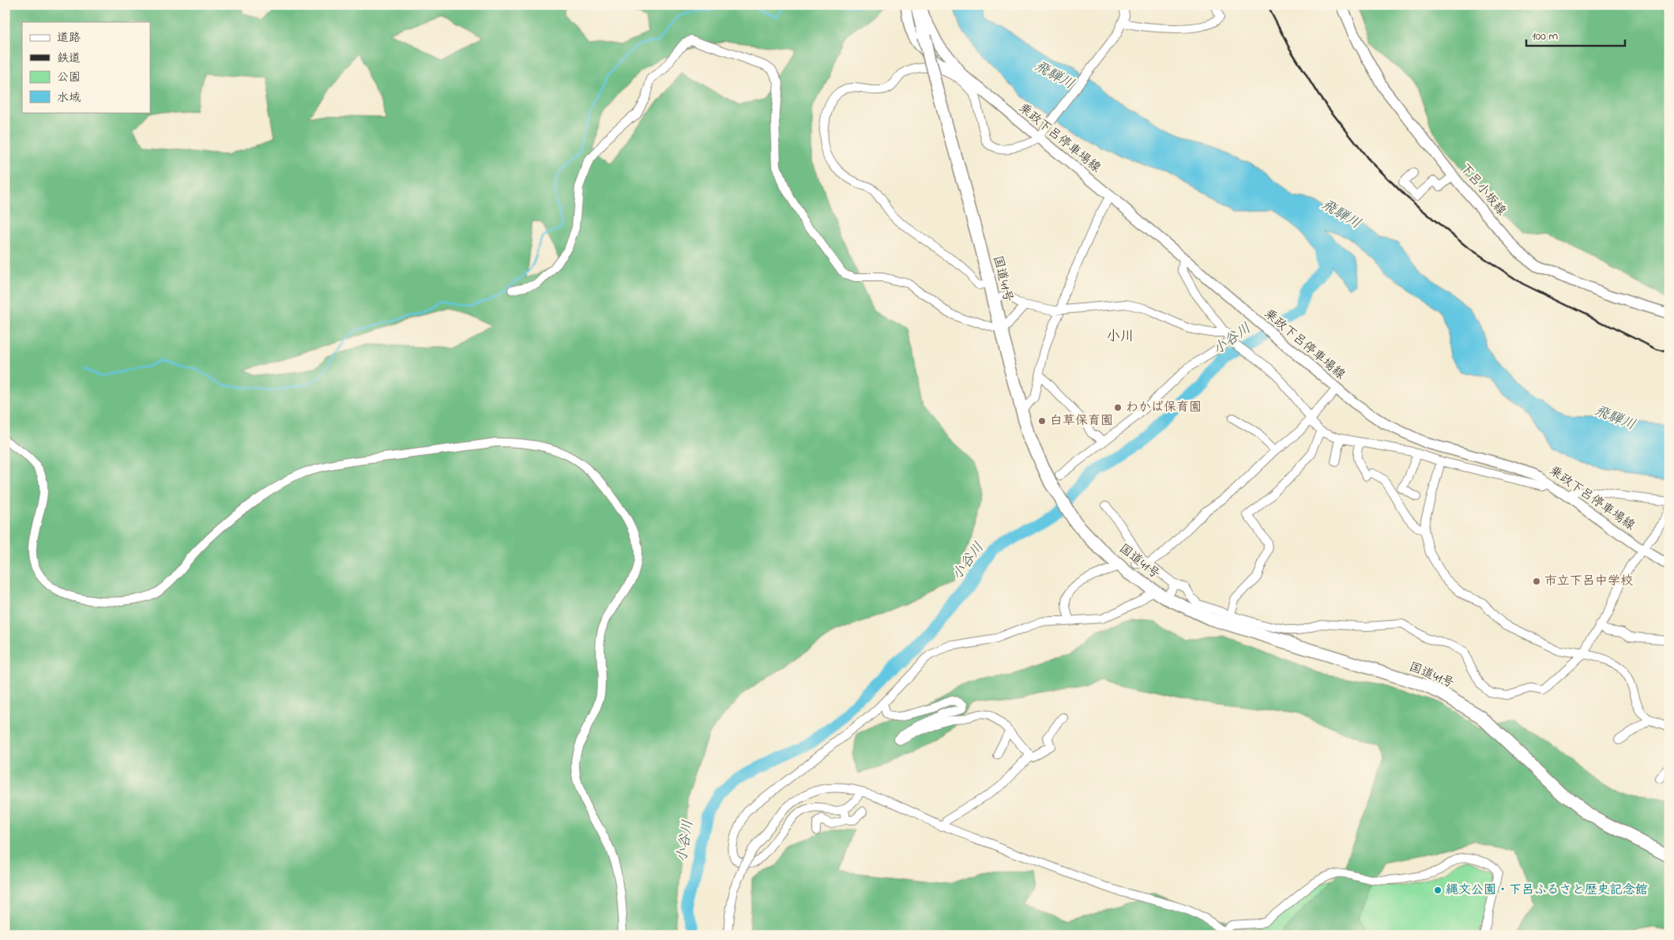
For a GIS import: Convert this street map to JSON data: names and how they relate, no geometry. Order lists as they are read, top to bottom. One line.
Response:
{"streets":{"highway":["国道41号"],"main road":["乗政下呂停車場線","下呂小坂線"]},"districts":["小川"],"water":["飛騨川","小谷川"],"places":["わかば保育園","白草保育園","市立下呂中学校","縄文公園・下呂ふるさと歴史記念館"],"legend":["道路","鉄道","公園","水域"],"scale_bar":"100 m"}
